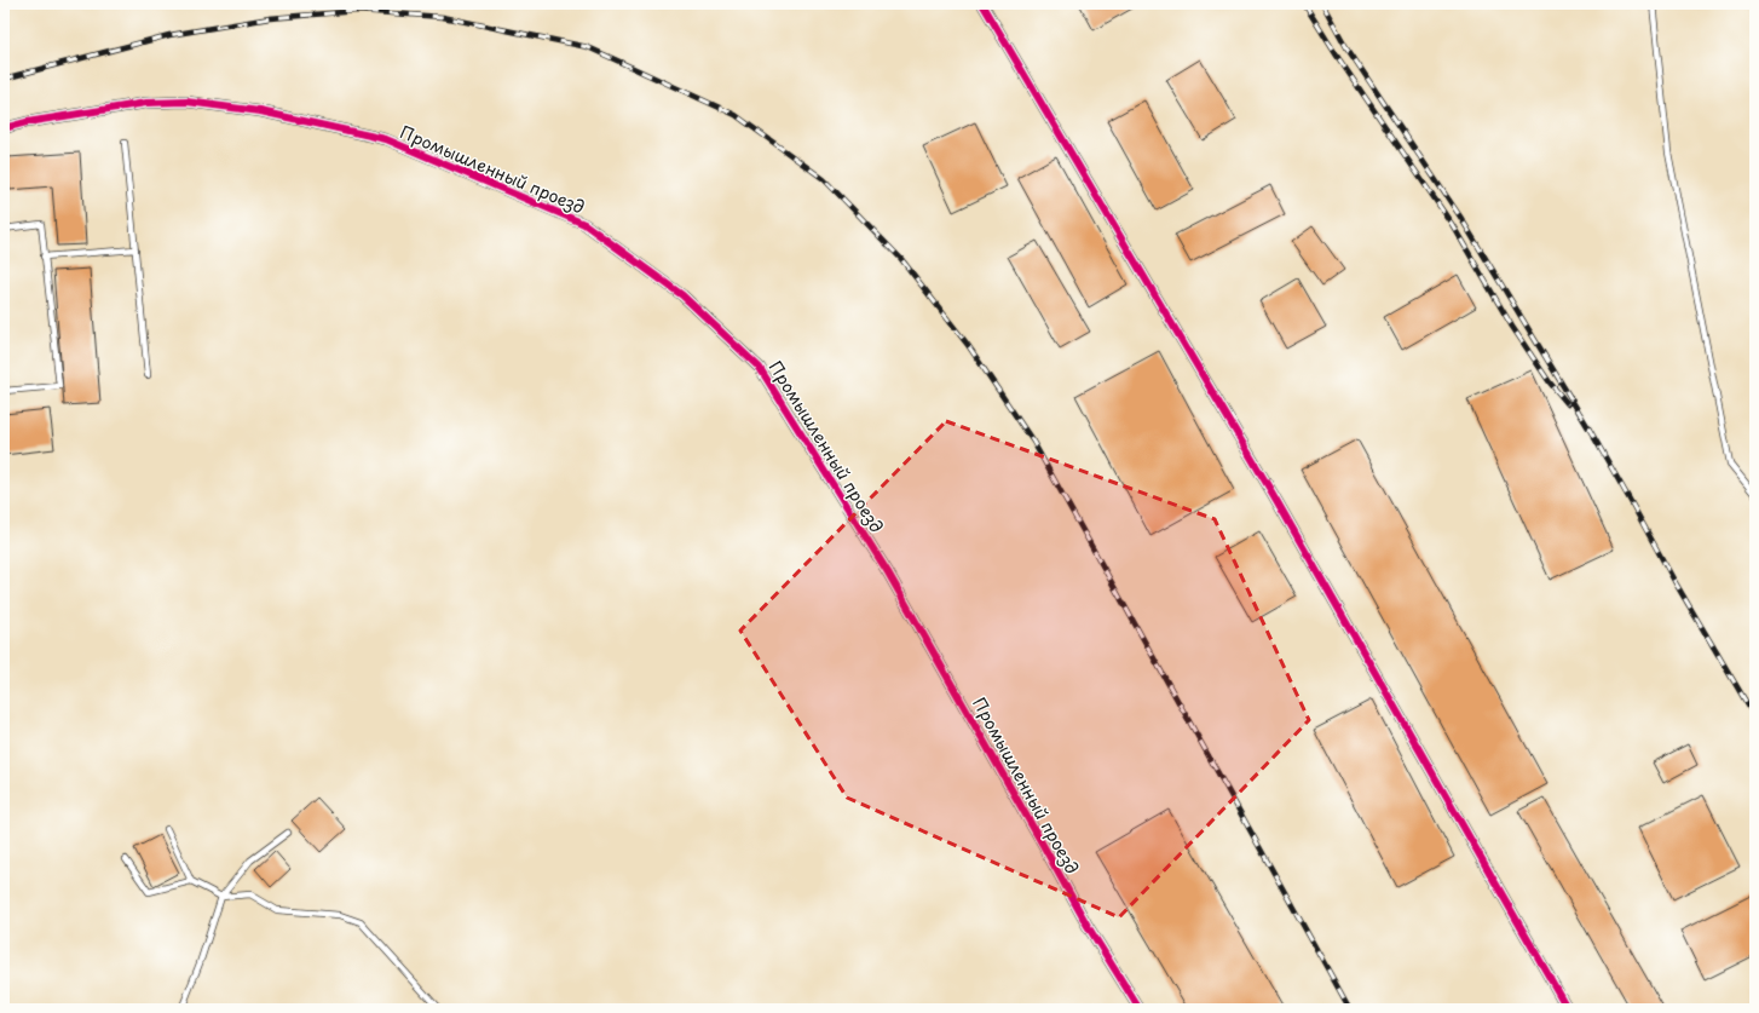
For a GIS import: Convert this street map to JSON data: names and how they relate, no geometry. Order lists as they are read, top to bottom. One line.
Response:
{"streets":{"street":["Промышленный проезд"]}}
